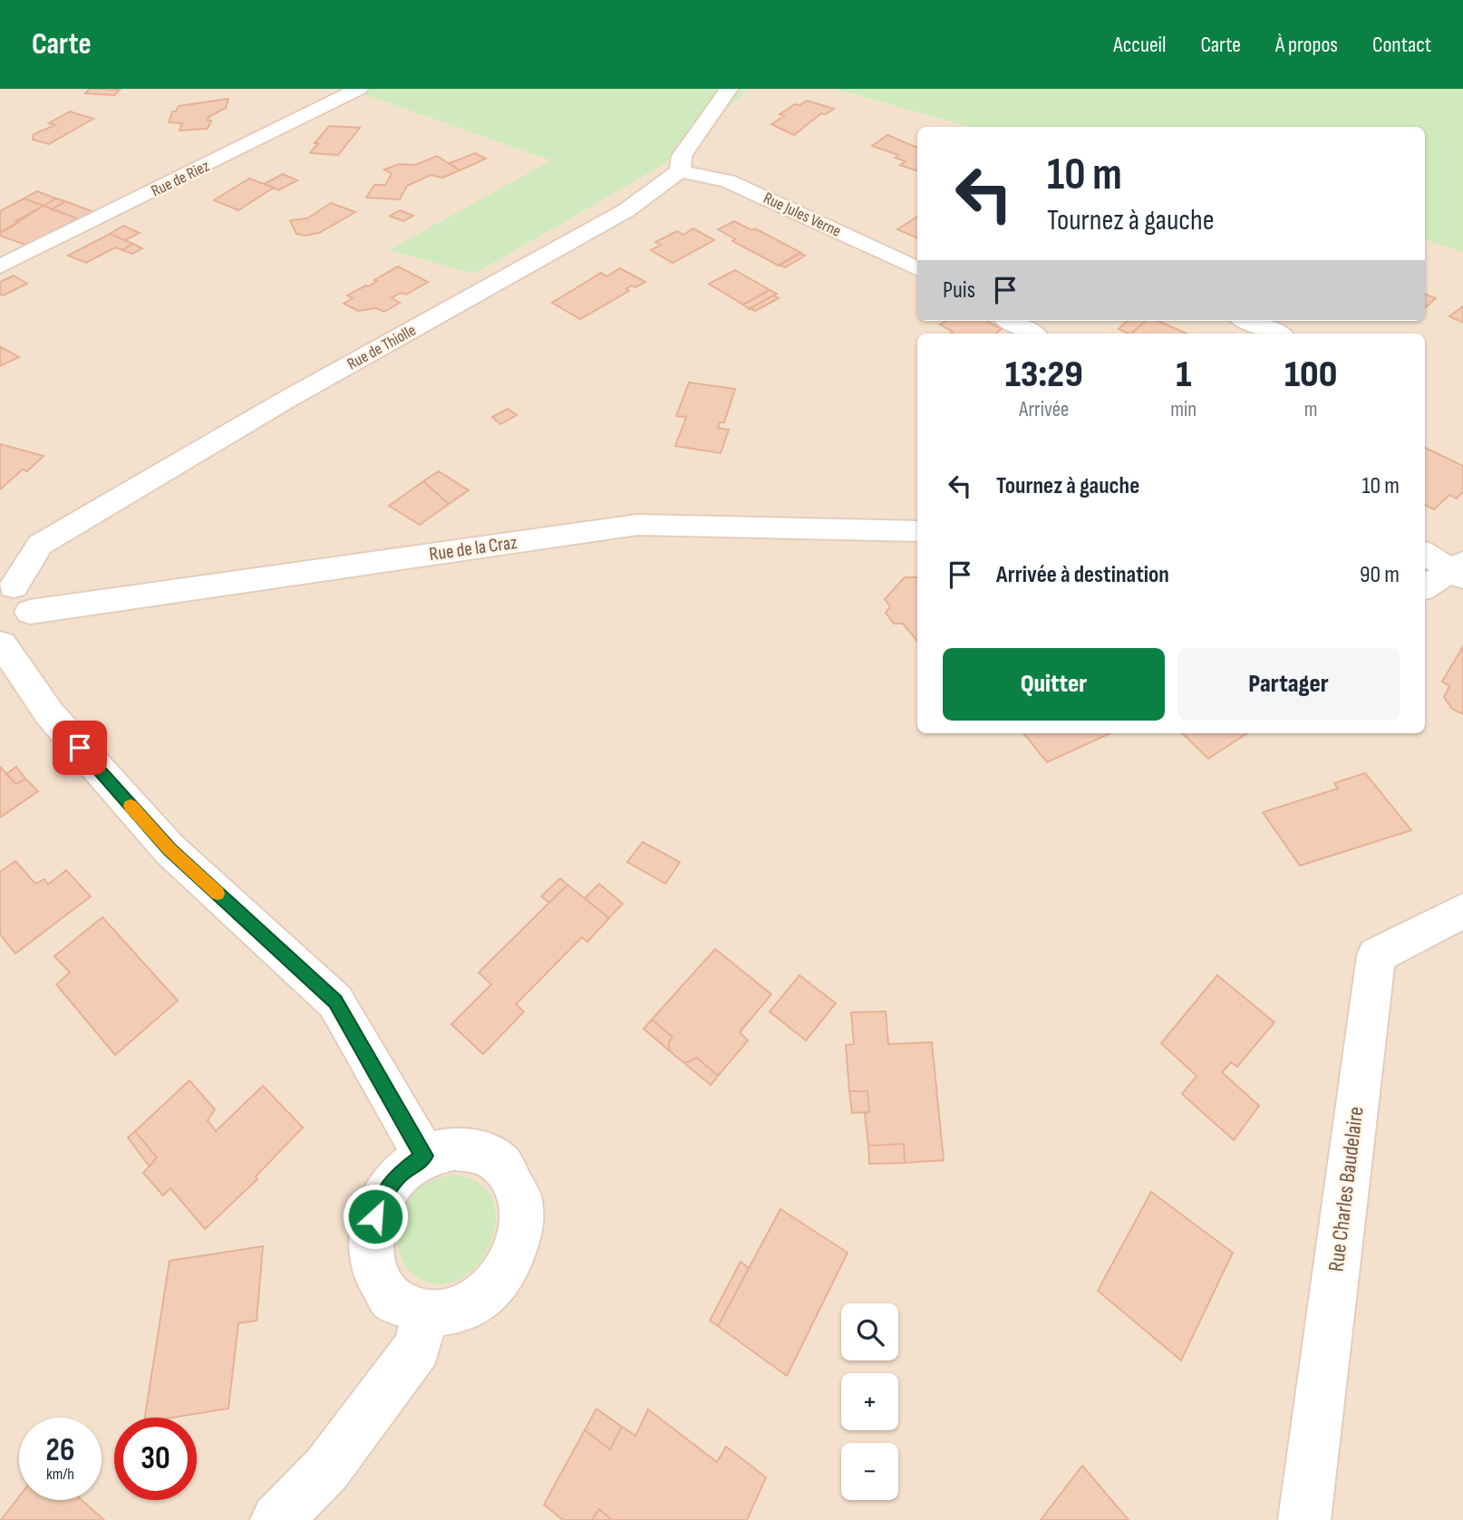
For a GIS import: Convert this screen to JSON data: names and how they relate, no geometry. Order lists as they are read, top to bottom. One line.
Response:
{"streets":{"street":["Rue de Riez","Rue Jules Verne","Rue de Thiolle","Rue de la Craz","Rue Charles Baudelaire"]},"crossings":[["Rue Jules Verne","Rue de Thiolle"]],"page":{"header":"Carte","nav":["Accueil","Carte","À propos","Contact"],"turn":["10 m","Tournez à gauche"],"then":"Puis","eta":["13:29","Arrivée","1","min","100","m"],"list":[{"name":"Tournez à gauche","value":"10 m"},{"name":"Arrivée à destination","value":"90 m"}],"buttons":["Quitter","Partager"],"map_buttons":["+","−"],"speed":"26 km/h","limit":"30"}}
